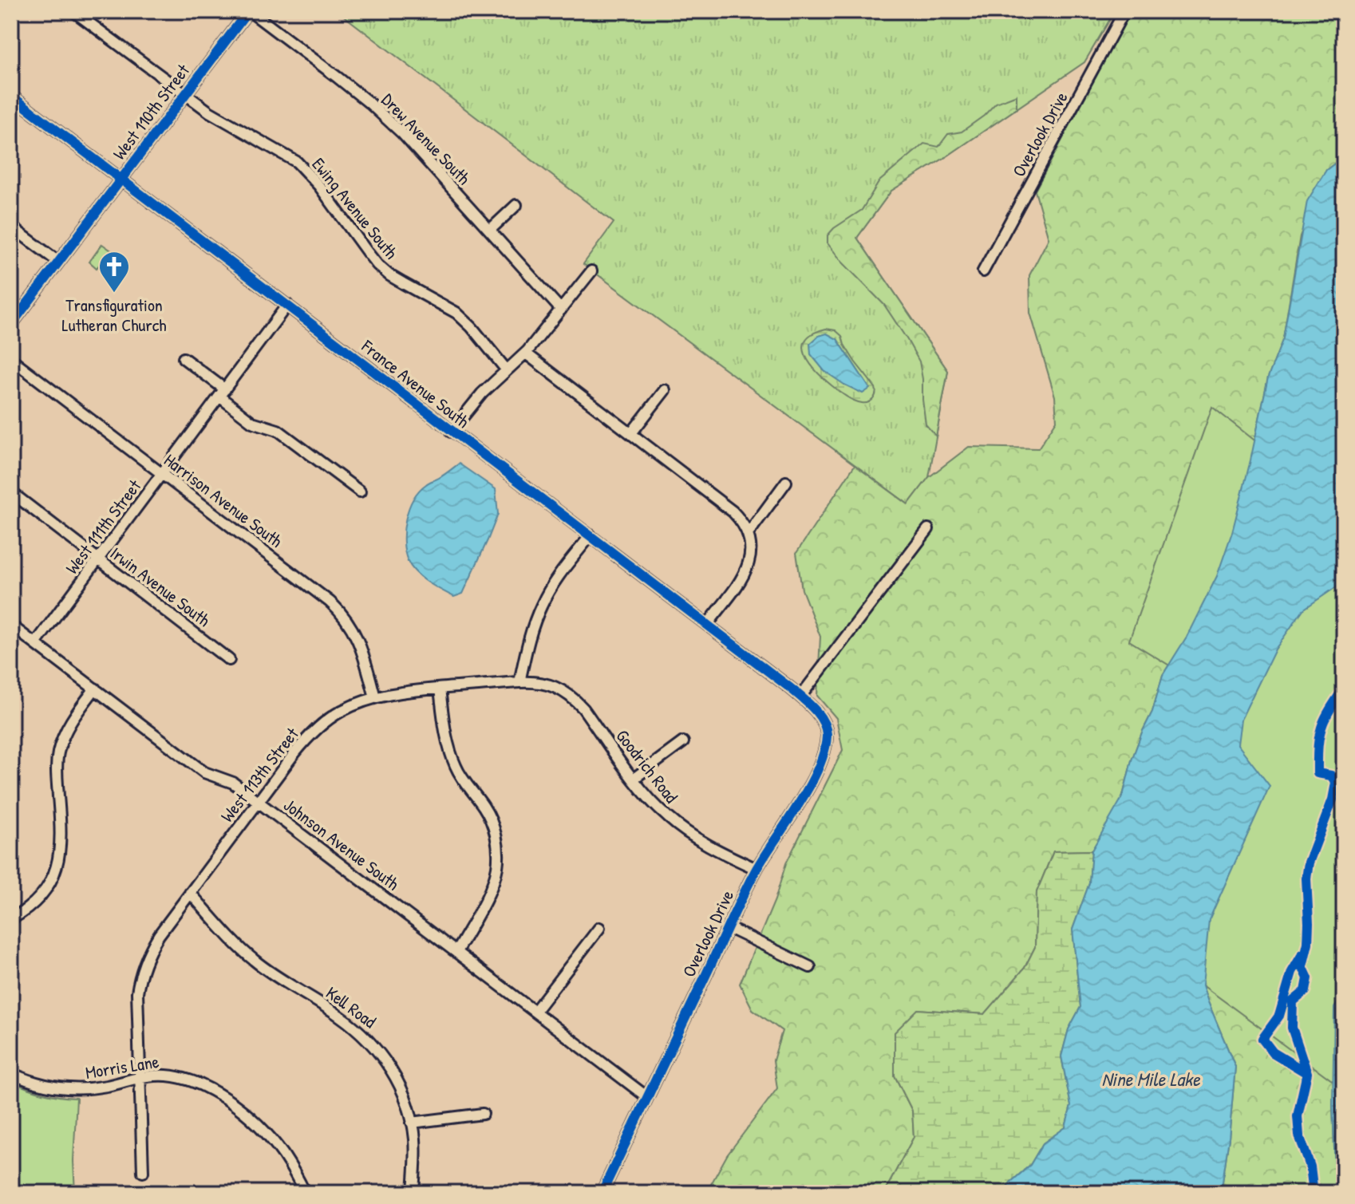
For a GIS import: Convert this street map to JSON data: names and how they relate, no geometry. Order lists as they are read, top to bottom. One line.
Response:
{"streets":{"street":["West 110th Street","Overlook Drive","Drew Avenue South","Ewing Avenue South","France Avenue South","Harrison Avenue South","West 111th Street","Irwin Avenue South","Goodrich Road","West 113th Street","Johnson Avenue South","Kell Road","Morris Lane"]},"crossings":[["West 110th Street","Drew Avenue South"],["West 110th Street","Ewing Avenue South"],["West 110th Street","France Avenue South"],["Overlook Drive","France Avenue South"],["Overlook Drive","Goodrich Road"],["Overlook Drive","Johnson Avenue South"],["France Avenue South","West 111th Street"],["Harrison Avenue South","West 111th Street"],["Harrison Avenue South","West 113th Street"],["West 111th Street","Irwin Avenue South"],["West 111th Street","Johnson Avenue South"],["Goodrich Road","West 113th Street"],["West 113th Street","Johnson Avenue South"],["West 113th Street","Kell Road"],["West 113th Street","Morris Lane"]],"water":["Nine Mile Lake"],"places":{"church":["Transfiguration Lutheran Church"]}}
